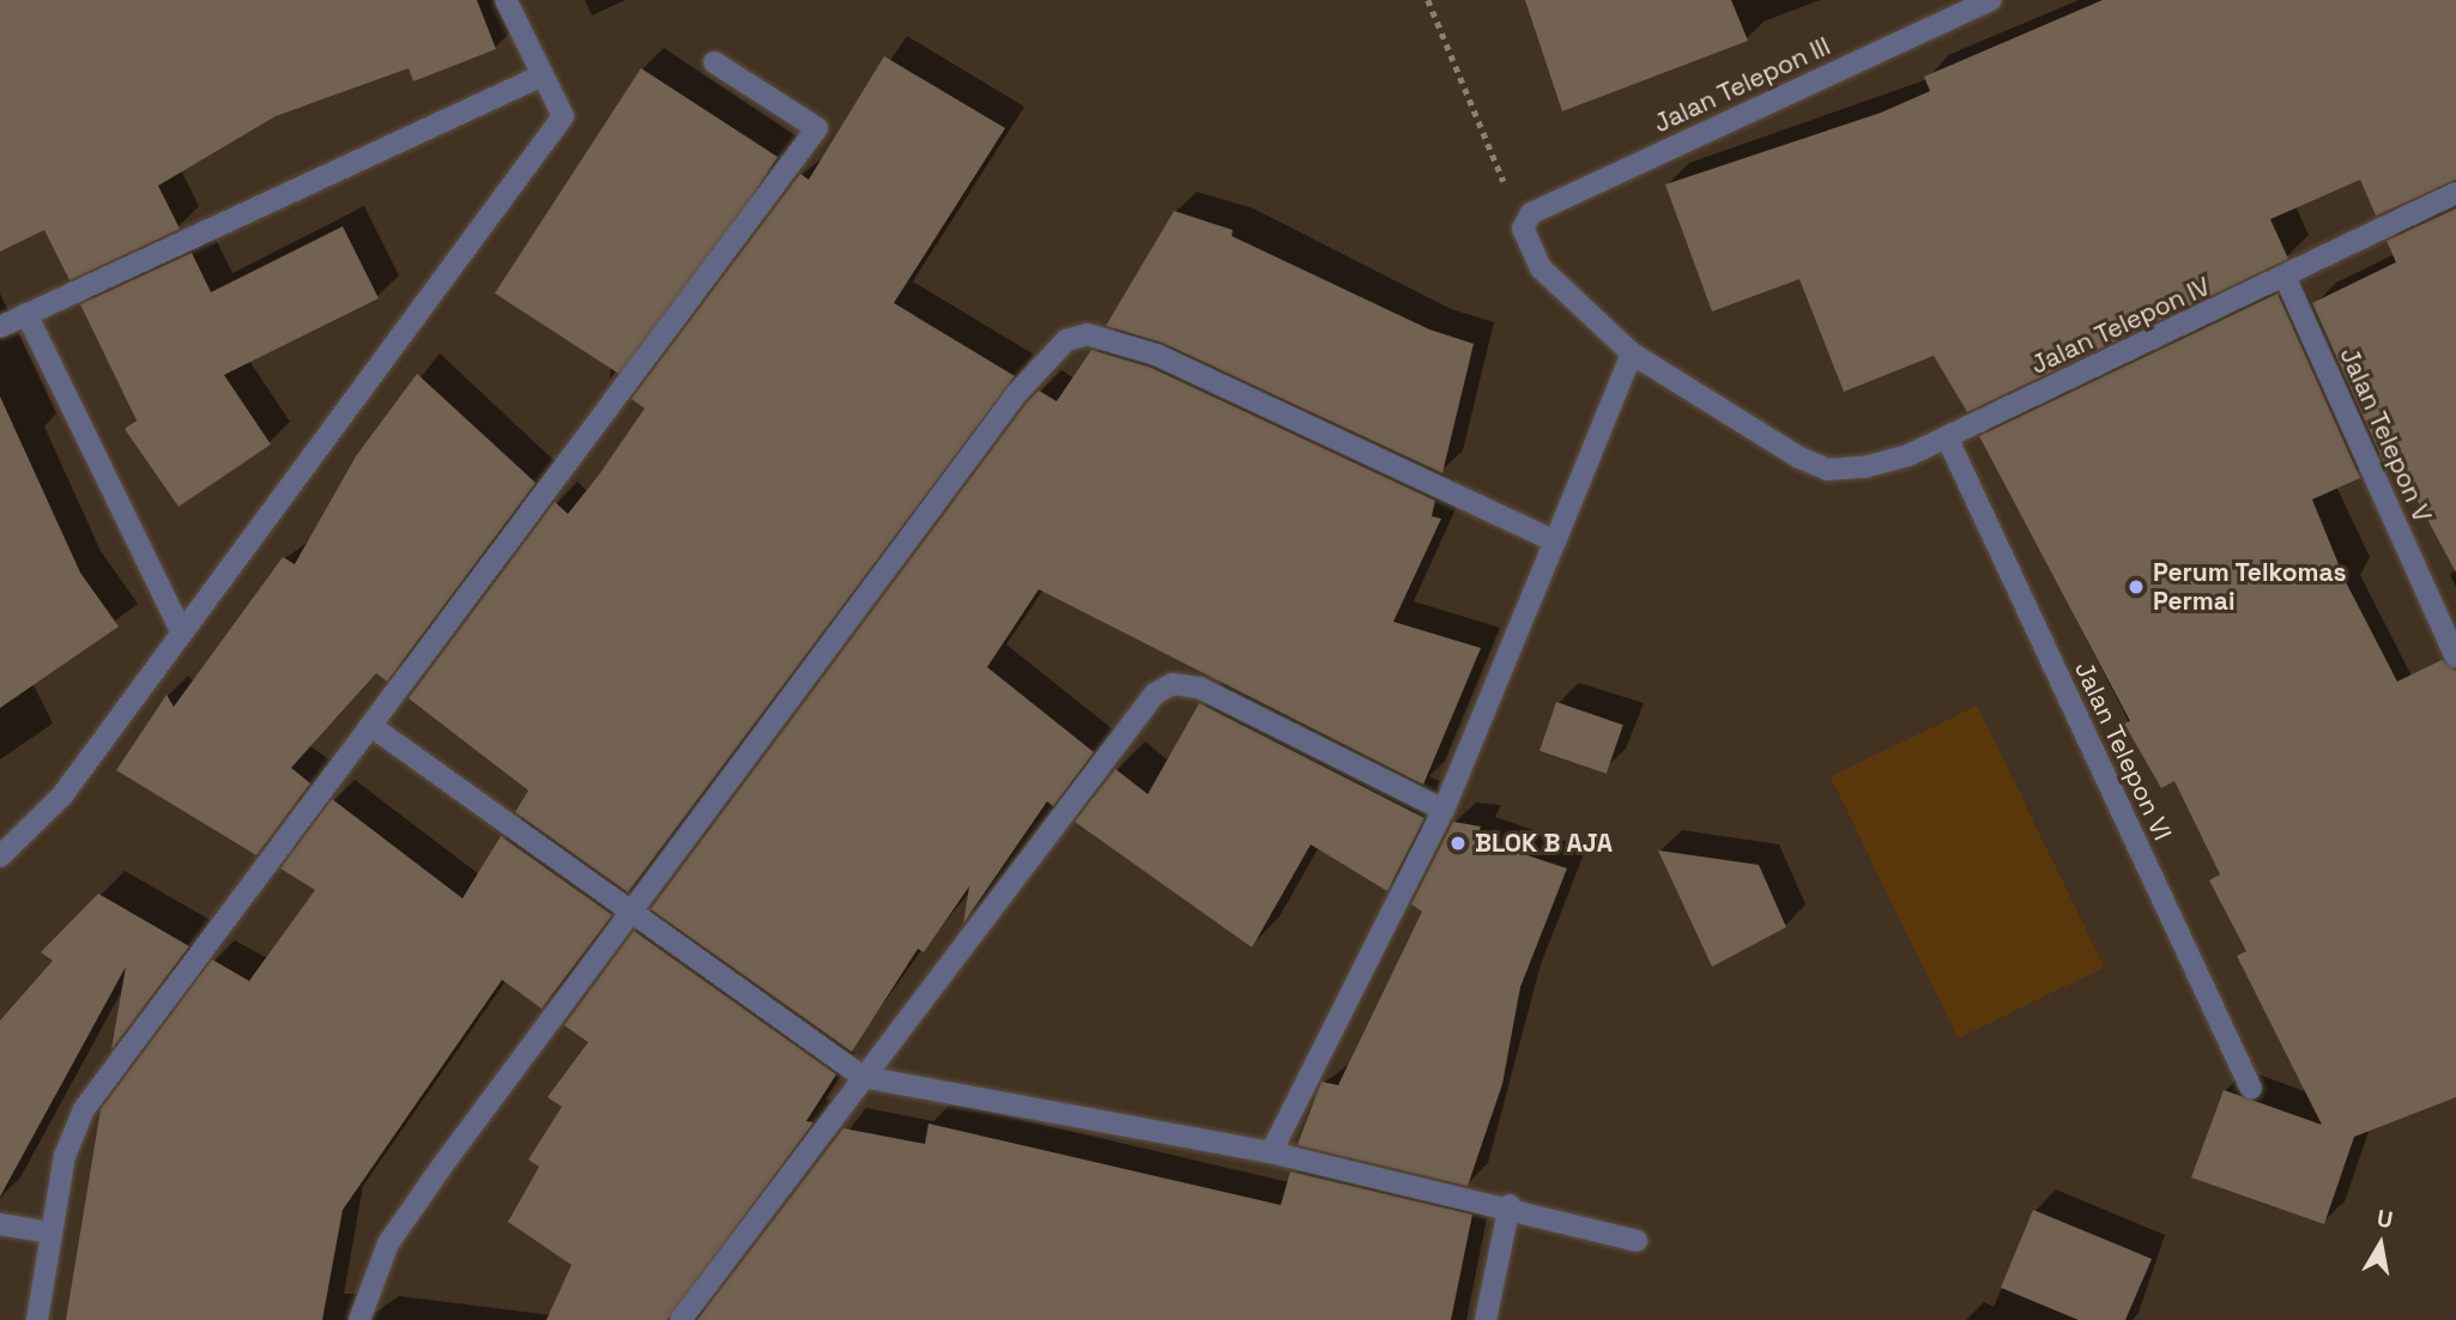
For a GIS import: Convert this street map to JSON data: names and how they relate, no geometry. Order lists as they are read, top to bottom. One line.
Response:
{"streets":{"street":["Jalan Telepon III","Jalan Telepon IV","Jalan Telepon V","Jalan Telepon VI"]},"crossings":[["Jalan Telepon III","Jalan Telepon IV"],["Jalan Telepon IV","Jalan Telepon V"],["Jalan Telepon IV","Jalan Telepon VI"]],"places":["Perum Telkomas Permai","BLOK B AJA"],"north":"top"}
